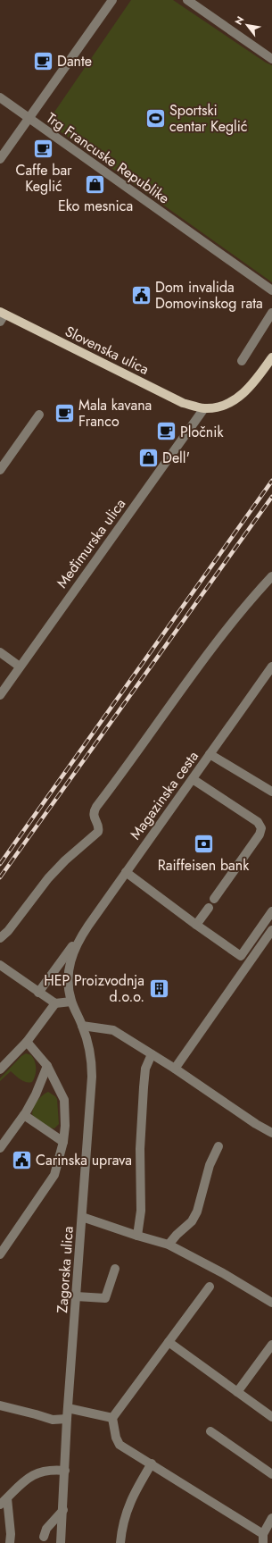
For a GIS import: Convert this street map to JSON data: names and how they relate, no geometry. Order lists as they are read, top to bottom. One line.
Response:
{"streets":{"main road":["Slovenska ulica"],"street":["Trg Francuske Republike","Međimurska ulica","Magazinska cesta","Zagorska ulica"]},"crossings":[["Slovenska ulica","Međimurska ulica"],["Magazinska cesta","Zagorska ulica"]],"places":{"cafe":["Dante","Caffe bar Keglić","Mala kavana Franco","Pločnik"],"sports":["Sportski centar Keglić"],"shop":["Eko mesnica","Dell'"],"public building":["Dom invalida Domovinskog rata","Carinska uprava"],"bank":["Raiffeisen bank"],"building":["HEP Proizvodnja d.o.o."]},"north":"top left"}
